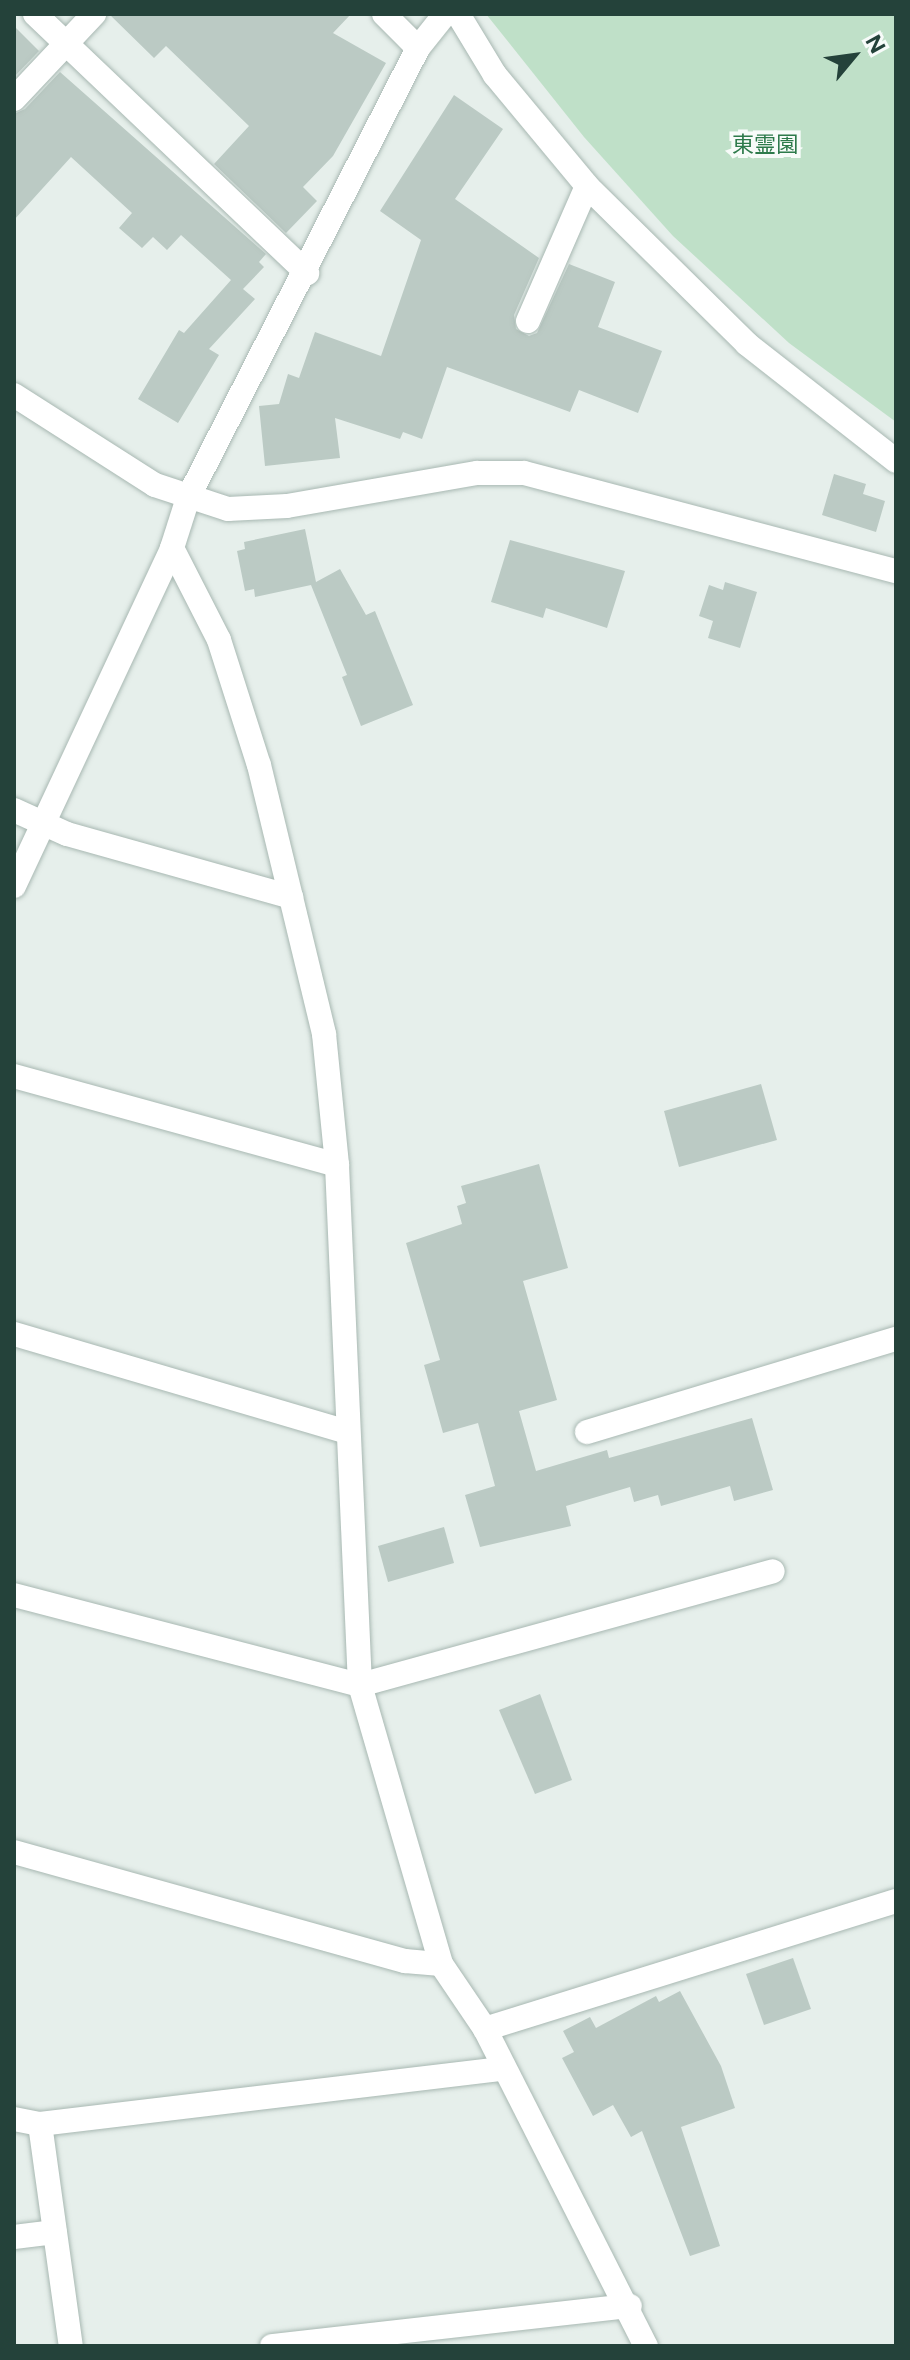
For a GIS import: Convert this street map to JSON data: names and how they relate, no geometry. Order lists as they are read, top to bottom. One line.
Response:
{"parks":["東霊園"],"north":"top right"}
